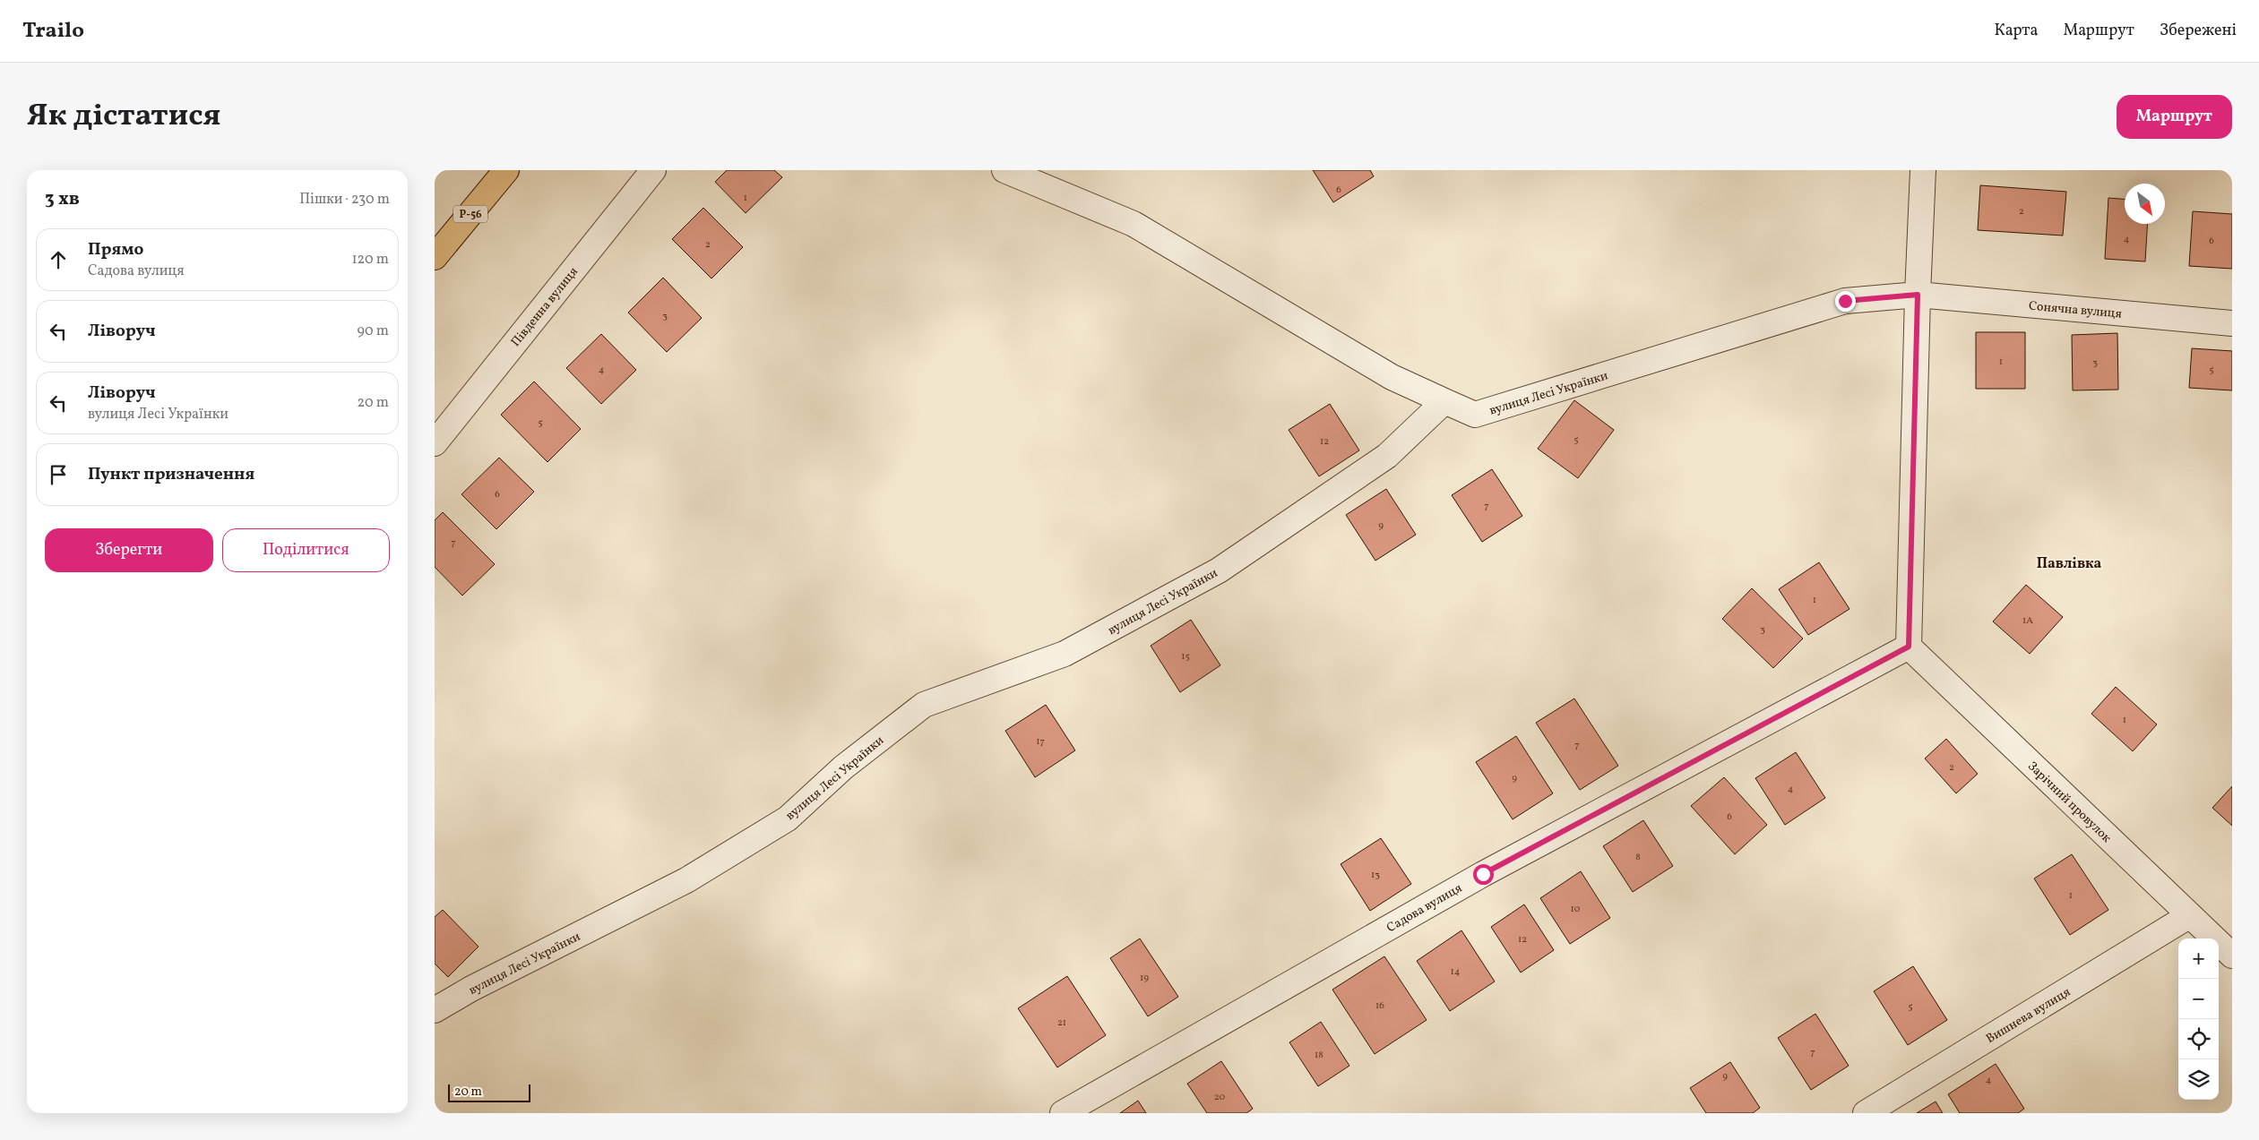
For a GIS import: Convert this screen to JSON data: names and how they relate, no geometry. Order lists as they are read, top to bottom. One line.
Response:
{"streets":{"main road":["Р-56"],"street":["Південна вулиця","Сонячна вулиця","вулиця Лесі Українки","Зарічний провулок","Садова вулиця","Вишнева вулиця"]},"crossings":[["Сонячна вулиця","вулиця Лесі Українки"],["Зарічний провулок","Садова вулиця"],["Зарічний провулок","Вишнева вулиця"]],"districts":["Павлівка"],"house_numbers":["6","1","2","4","6","2","3","1","3","4","5","5","5","12","6","7","9","7","1","1А","3","15","1","17","7","2","9","4","6","8","13","1","10","12","14","19","16","5","21","7","18","9","4","20"],"scale_bar":"20 m","north":"bottom right","page":{"header":"Trailo","nav":["Карта","Маршрут","Збережені"],"title":"Як дістатися","buttons":["Маршрут",["Зберегти","Поділитися"]],"heading":["3 хв","Пішки · 230 m"],"list":[["Прямо","Садова вулиця","120 m"],["Ліворуч","90 m"],["Ліворуч","вулиця Лесі Українки","20 m"],"Пункт призначення"],"map_buttons":["+","−"],"scale":"20 m"}}
